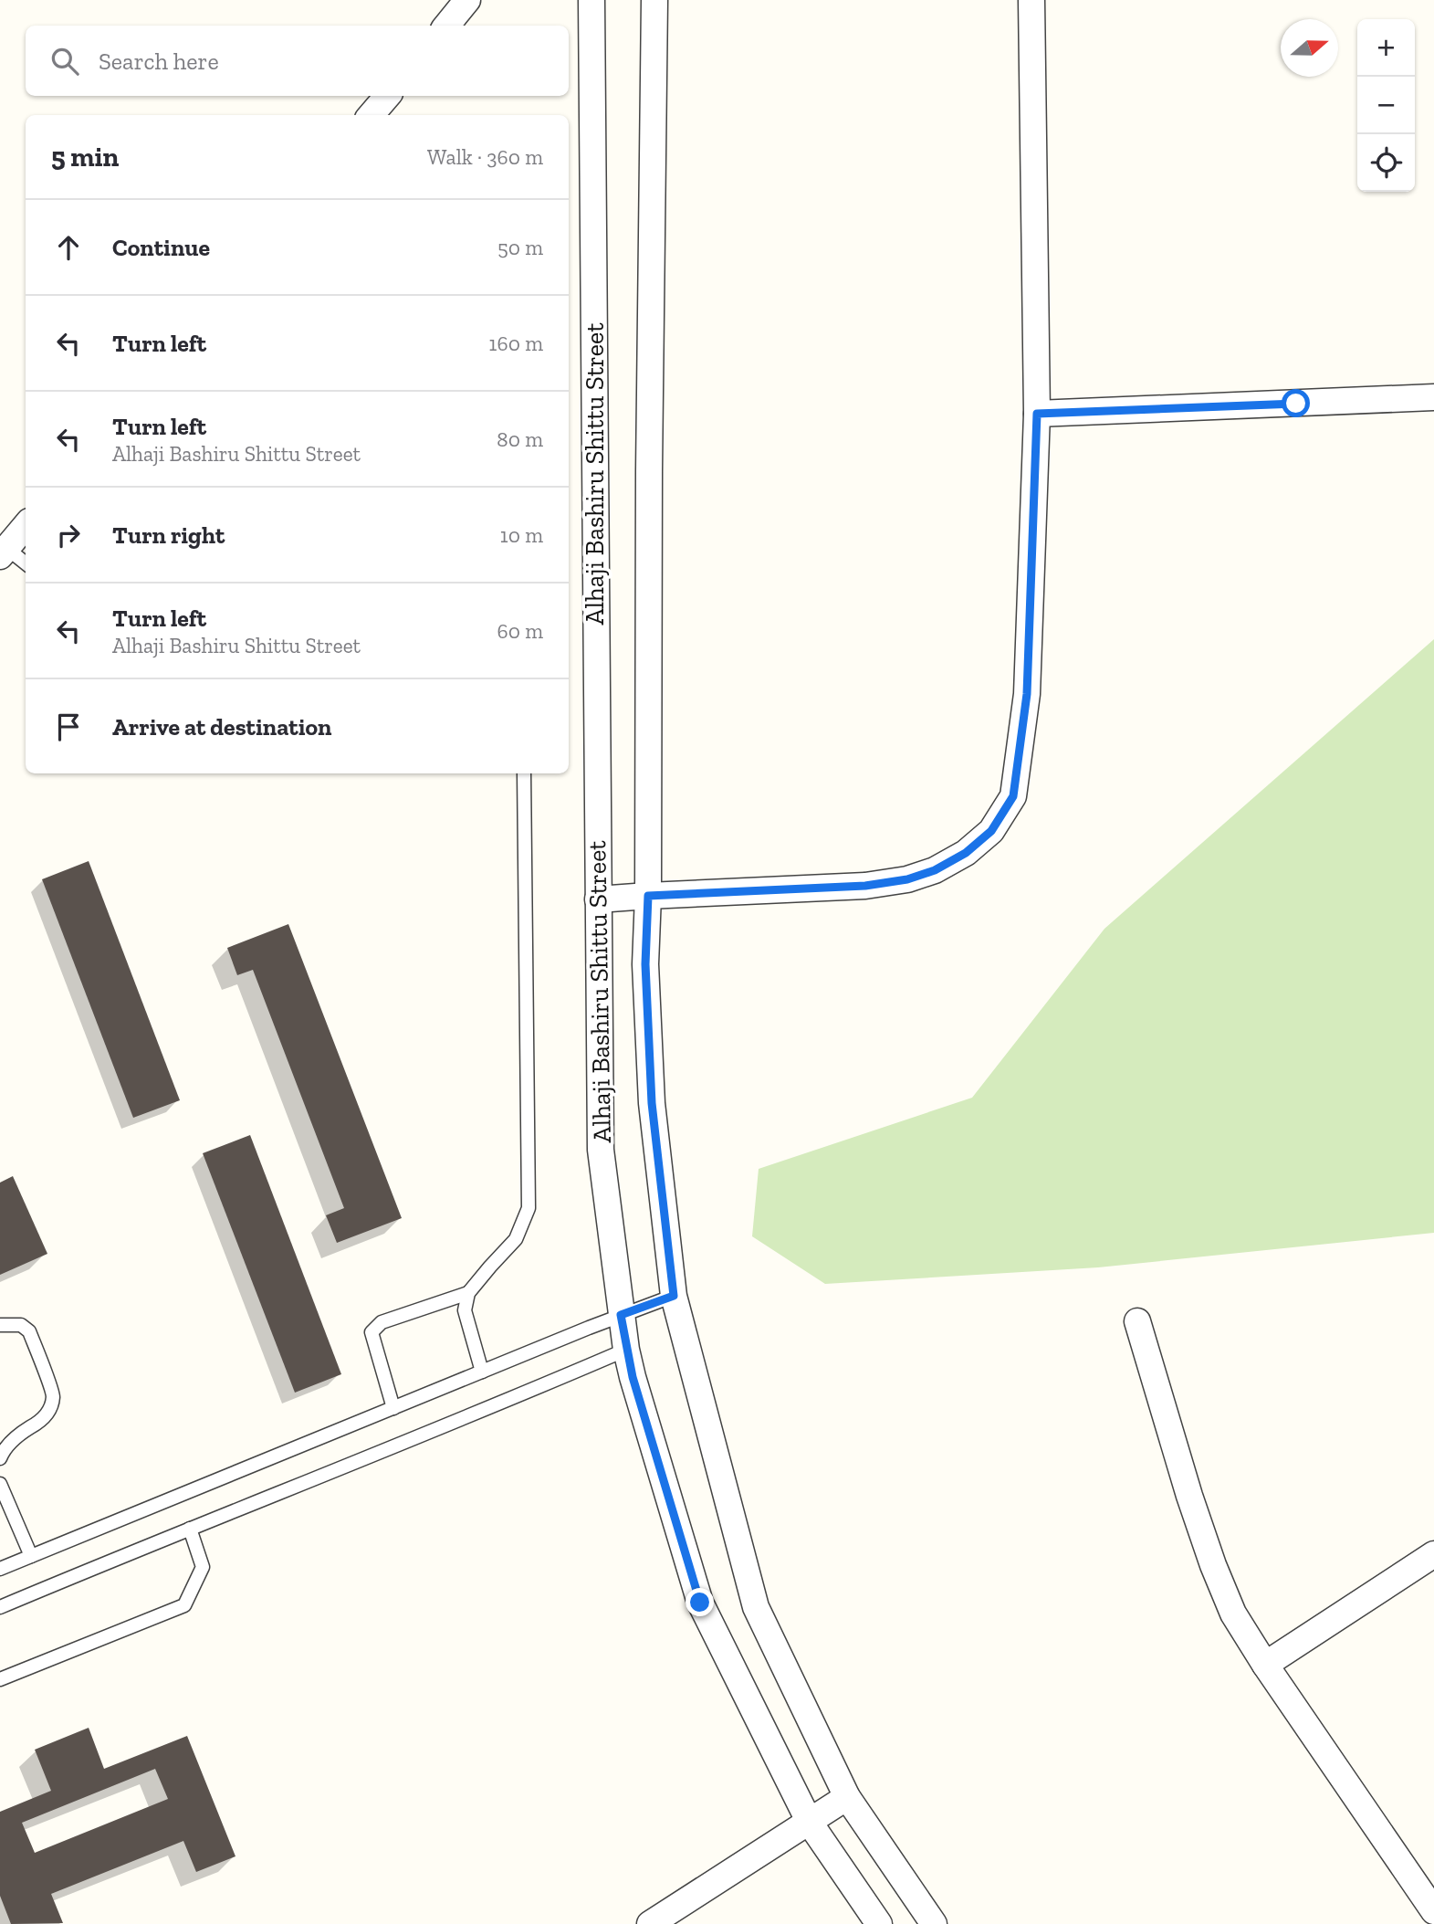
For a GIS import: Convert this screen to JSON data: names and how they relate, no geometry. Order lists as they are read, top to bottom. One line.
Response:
{"streets":{"street":["Alhaji Bashiru Shittu Street"]},"north":"right","page":{"map_buttons":["+","−"],"search":"Search here","heading":["5 min","Walk · 360 m"],"list":[["Continue","50 m"],["Turn left","160 m"],["Turn left","Alhaji Bashiru Shittu Street","80 m"],["Turn right","10 m"],["Turn left","Alhaji Bashiru Shittu Street","60 m"],"Arrive at destination"]}}
